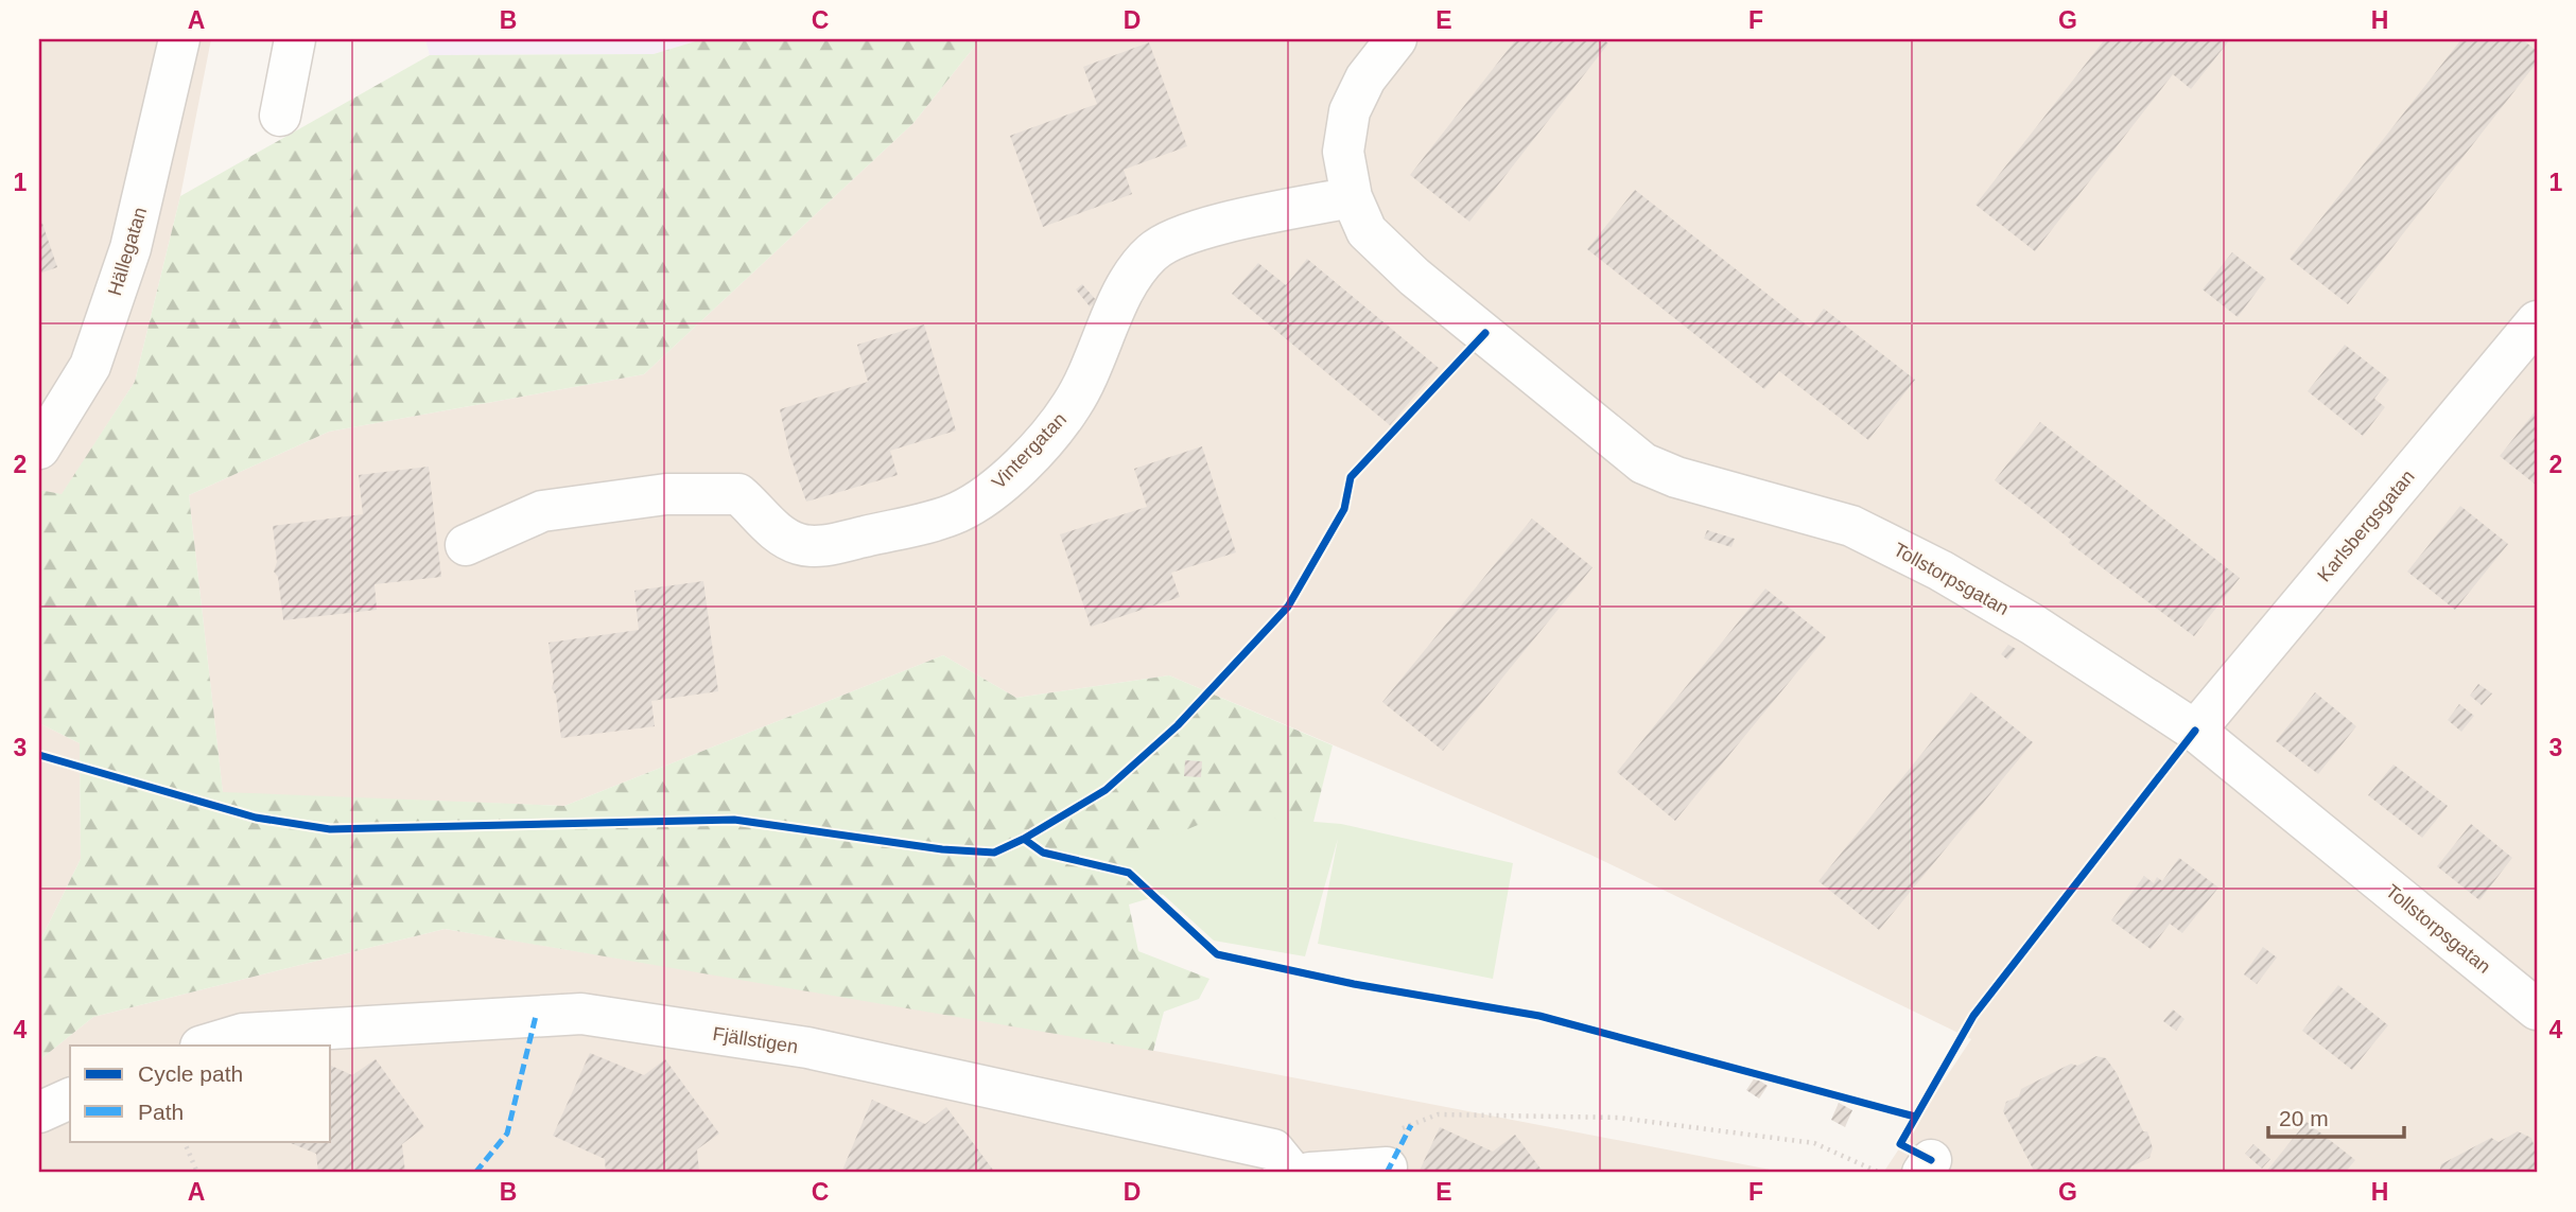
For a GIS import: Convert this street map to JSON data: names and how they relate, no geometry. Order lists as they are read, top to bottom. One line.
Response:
{"streets":{"street":["Hällegatan","Vintergatan","Karlsbergsgatan","Tollstorpsgatan","Fjällstigen"]},"crossings":[["Vintergatan","Tollstorpsgatan"],["Karlsbergsgatan","Tollstorpsgatan"]],"legend":["Cycle path","Path"],"scale_bar":"20 m","grid":{"columns":["A","B","C","D","E","F","G","H"],"rows":["1","2","3","4"]}}
